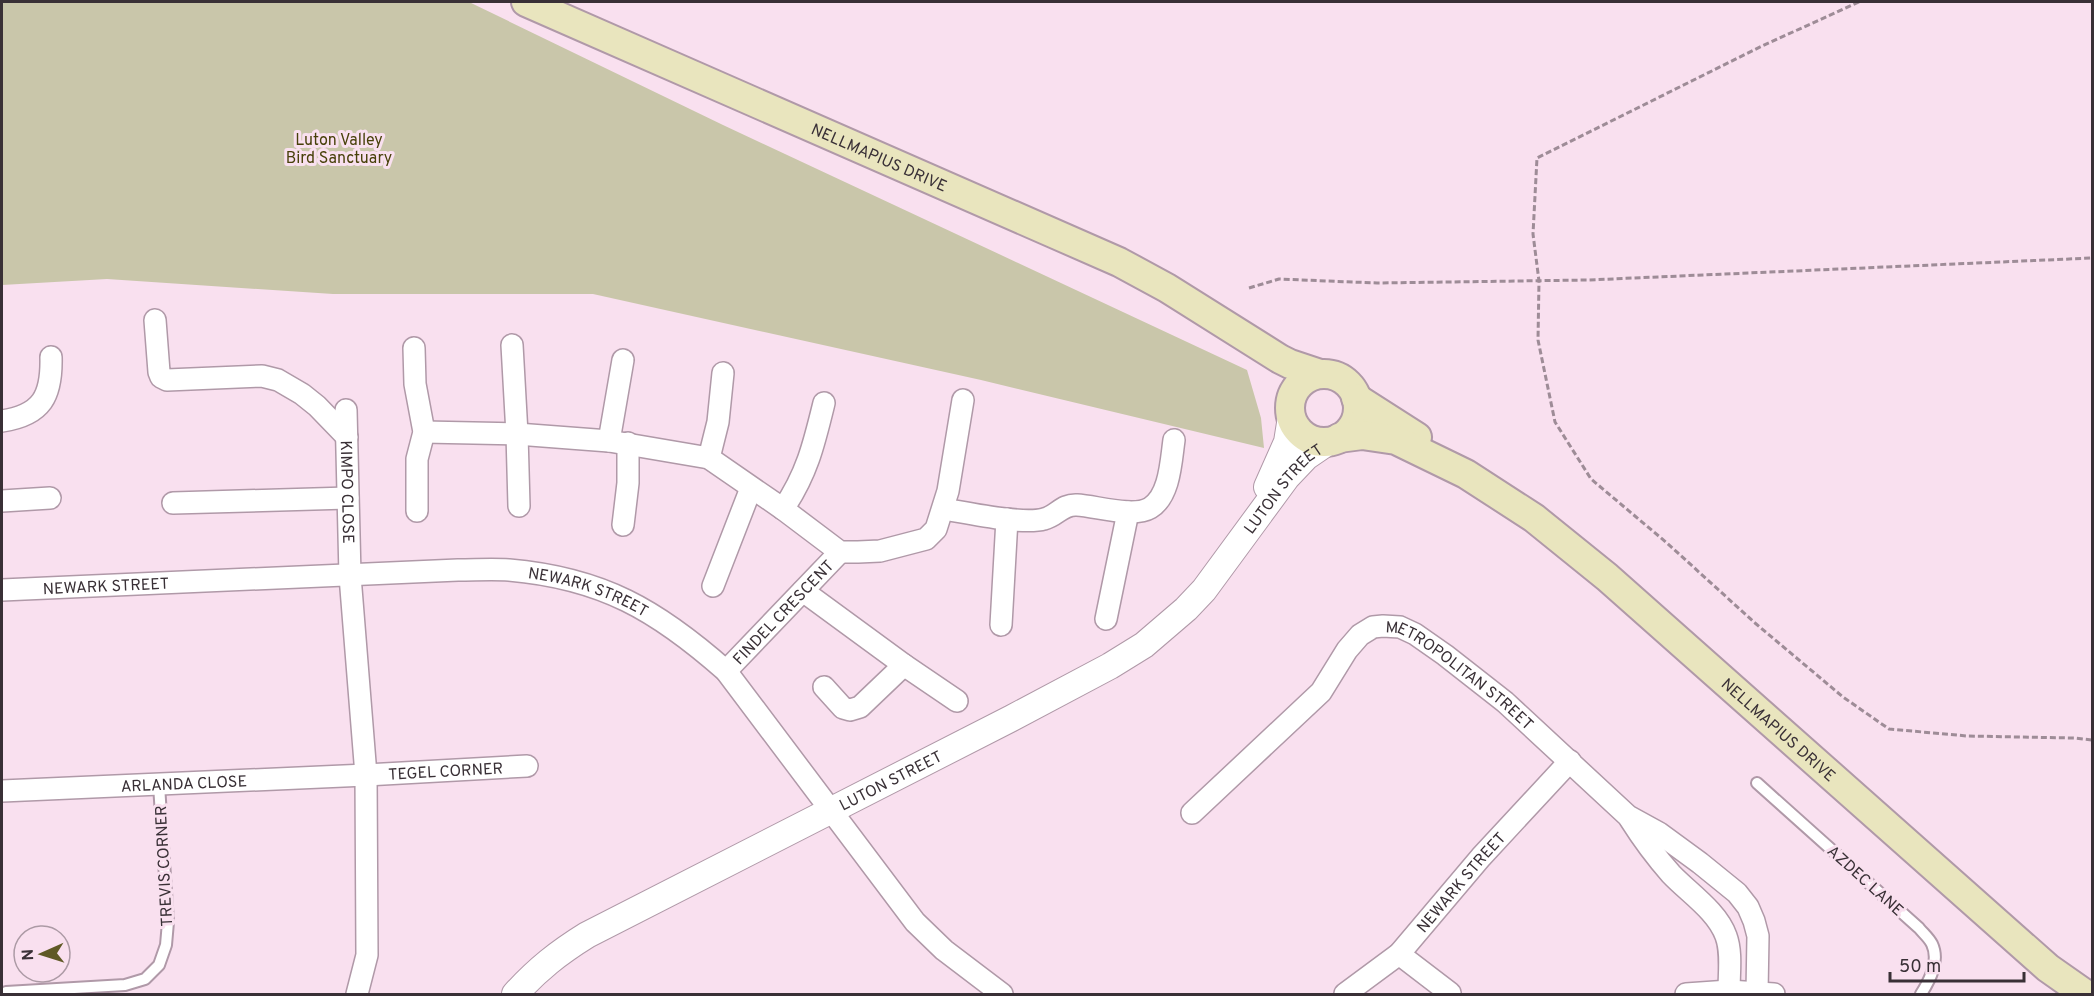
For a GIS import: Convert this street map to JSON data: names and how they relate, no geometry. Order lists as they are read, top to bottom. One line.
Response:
{"streets":{"main road":["NELLMAPIUS DRIVE"],"street":["LUTON STREET","KIMPO CLOSE","NEWARK STREET","FINDEL CRESCENT","METROPOLITAN STREET","TEGEL CORNER","ARLANDA CLOSE"],"lane":["TREVIS CORNER","AZDEC LANE"]},"crossings":[["NELLMAPIUS DRIVE","LUTON STREET"],["LUTON STREET","NEWARK STREET"],["KIMPO CLOSE","NEWARK STREET"],["NEWARK STREET","FINDEL CRESCENT"],["NEWARK STREET","METROPOLITAN STREET"],["TEGEL CORNER","ARLANDA CLOSE"],["ARLANDA CLOSE","TREVIS CORNER"]],"parks":["Luton Valley Bird Sanctuary"],"scale_bar":"50 m","north":"left"}
